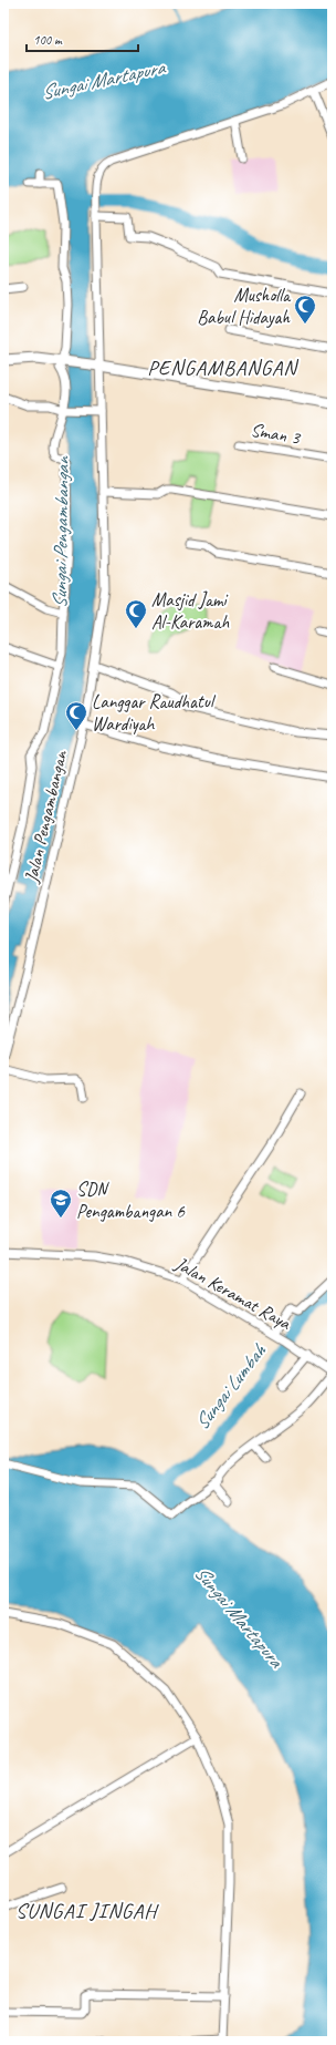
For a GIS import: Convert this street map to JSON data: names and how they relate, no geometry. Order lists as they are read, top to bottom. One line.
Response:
{"streets":{"street":["Sman 3","Jalan Pengambangan","Jalan Keramat Raya"]},"districts":["PENGAMBANGAN","SUNGAI JINGAH"],"water":["Sungai Martapura","Sungai Pengambangan","Sungai Lumbah"],"places":{"mosque":["Musholla Babul Hidayah","Masjid Jami Al-Karamah","Langgar Raudhatul Wardiyah"],"school or university":["SDN Pengambangan 6"]},"scale_bar":"100 m"}
